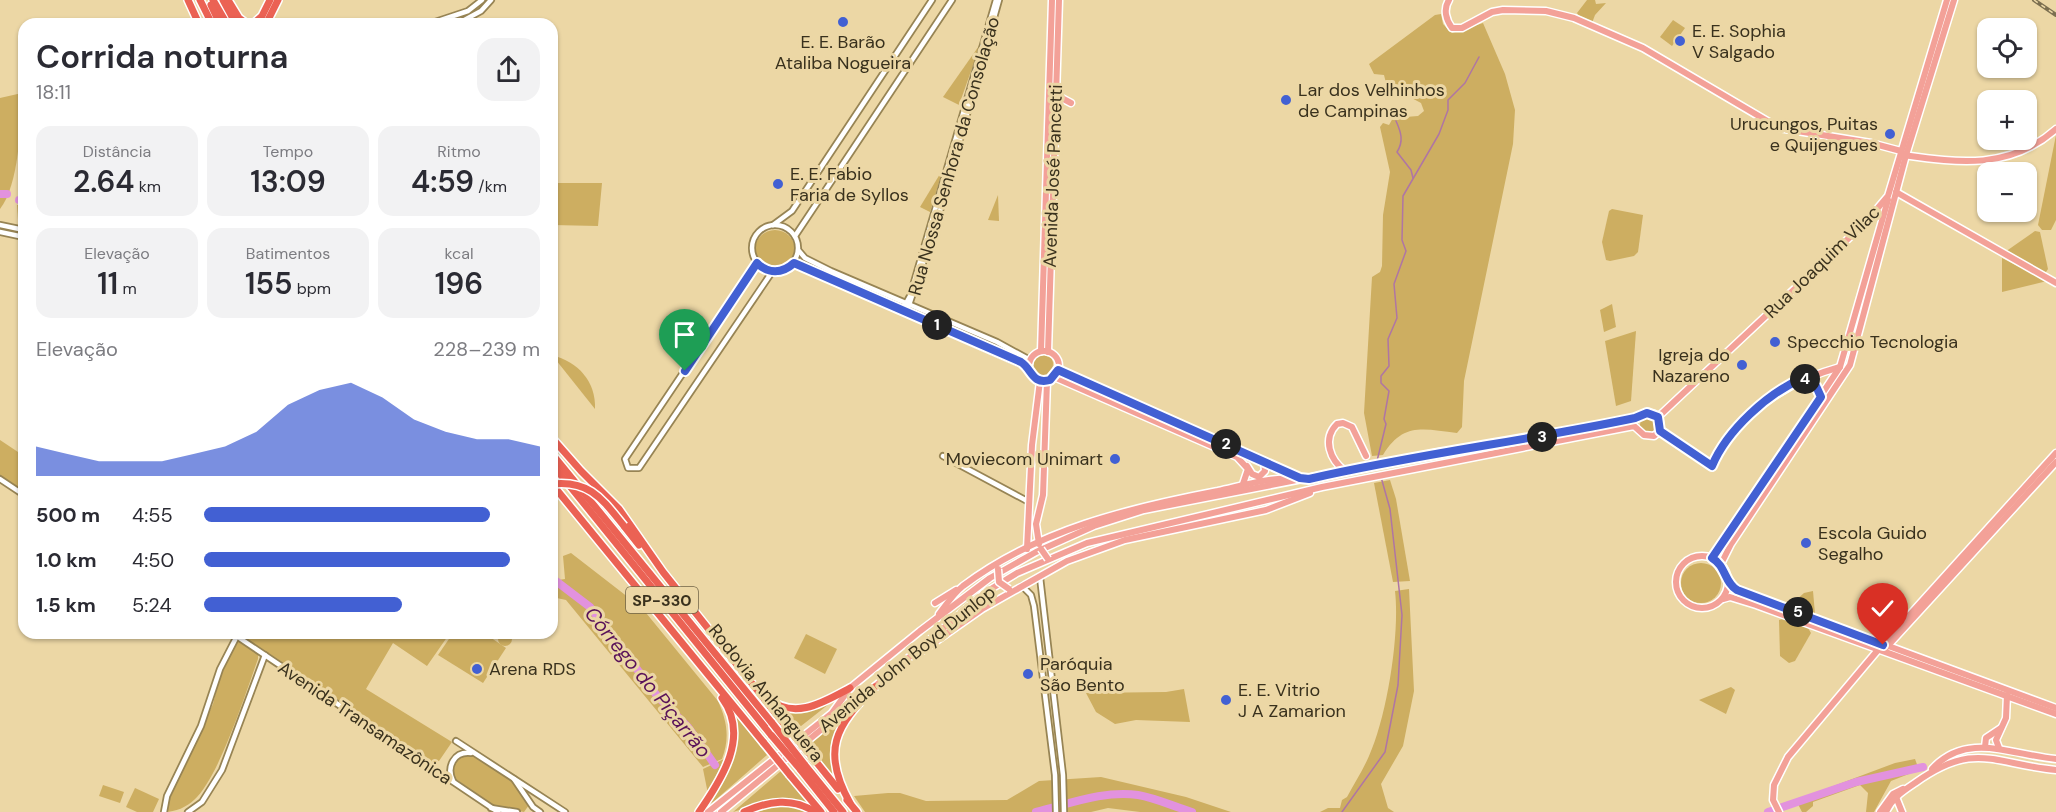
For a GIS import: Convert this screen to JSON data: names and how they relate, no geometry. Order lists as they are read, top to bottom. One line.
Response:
{"streets":{"highway":["SP-330","Rodovia Anhanguera"],"main road":["Avenida José Pancetti","Rua Joaquim Vilac","Avenida John Boyd Dunlop"],"street":["Rua Nossa Senhora da Consolação","Avenida Transamazônica"]},"crossings":[["Rua Joaquim Vilac","Avenida John Boyd Dunlop"]],"water":["Córrego do Piçarrão"],"places":["E. E. Barão Ataliba Nogueira","E. E. Sophia V Salgado","Lar dos Velhinhos de Campinas","Urucungos, Puitas e Quijengues","E. E. Fabio Faria de Syllos","Specchio Tecnologia","Igreja do Nazareno","Moviecom Unimart","Escola Guido Segalho","Arena RDS","Paróquia São Bento","E. E. Vitrio J A Zamarion"],"page":{"map_buttons":["+","−"],"heading":["Corrida noturna","18:11"],"stats":[["Distância","2.64 km"],["Tempo","13:09"],["Ritmo","4:59 /km"],["Elevação","11 m"],["Batimentos","155 bpm"],["kcal","196"]],"pins":["1","4","3","2","5"],"chart":["Elevação","228–239 m"],"list":[{"name":"500 m","note":"4:55"},{"name":"1.0 km","note":"4:50"},{"name":"1.5 km","note":"5:24"}]}}
